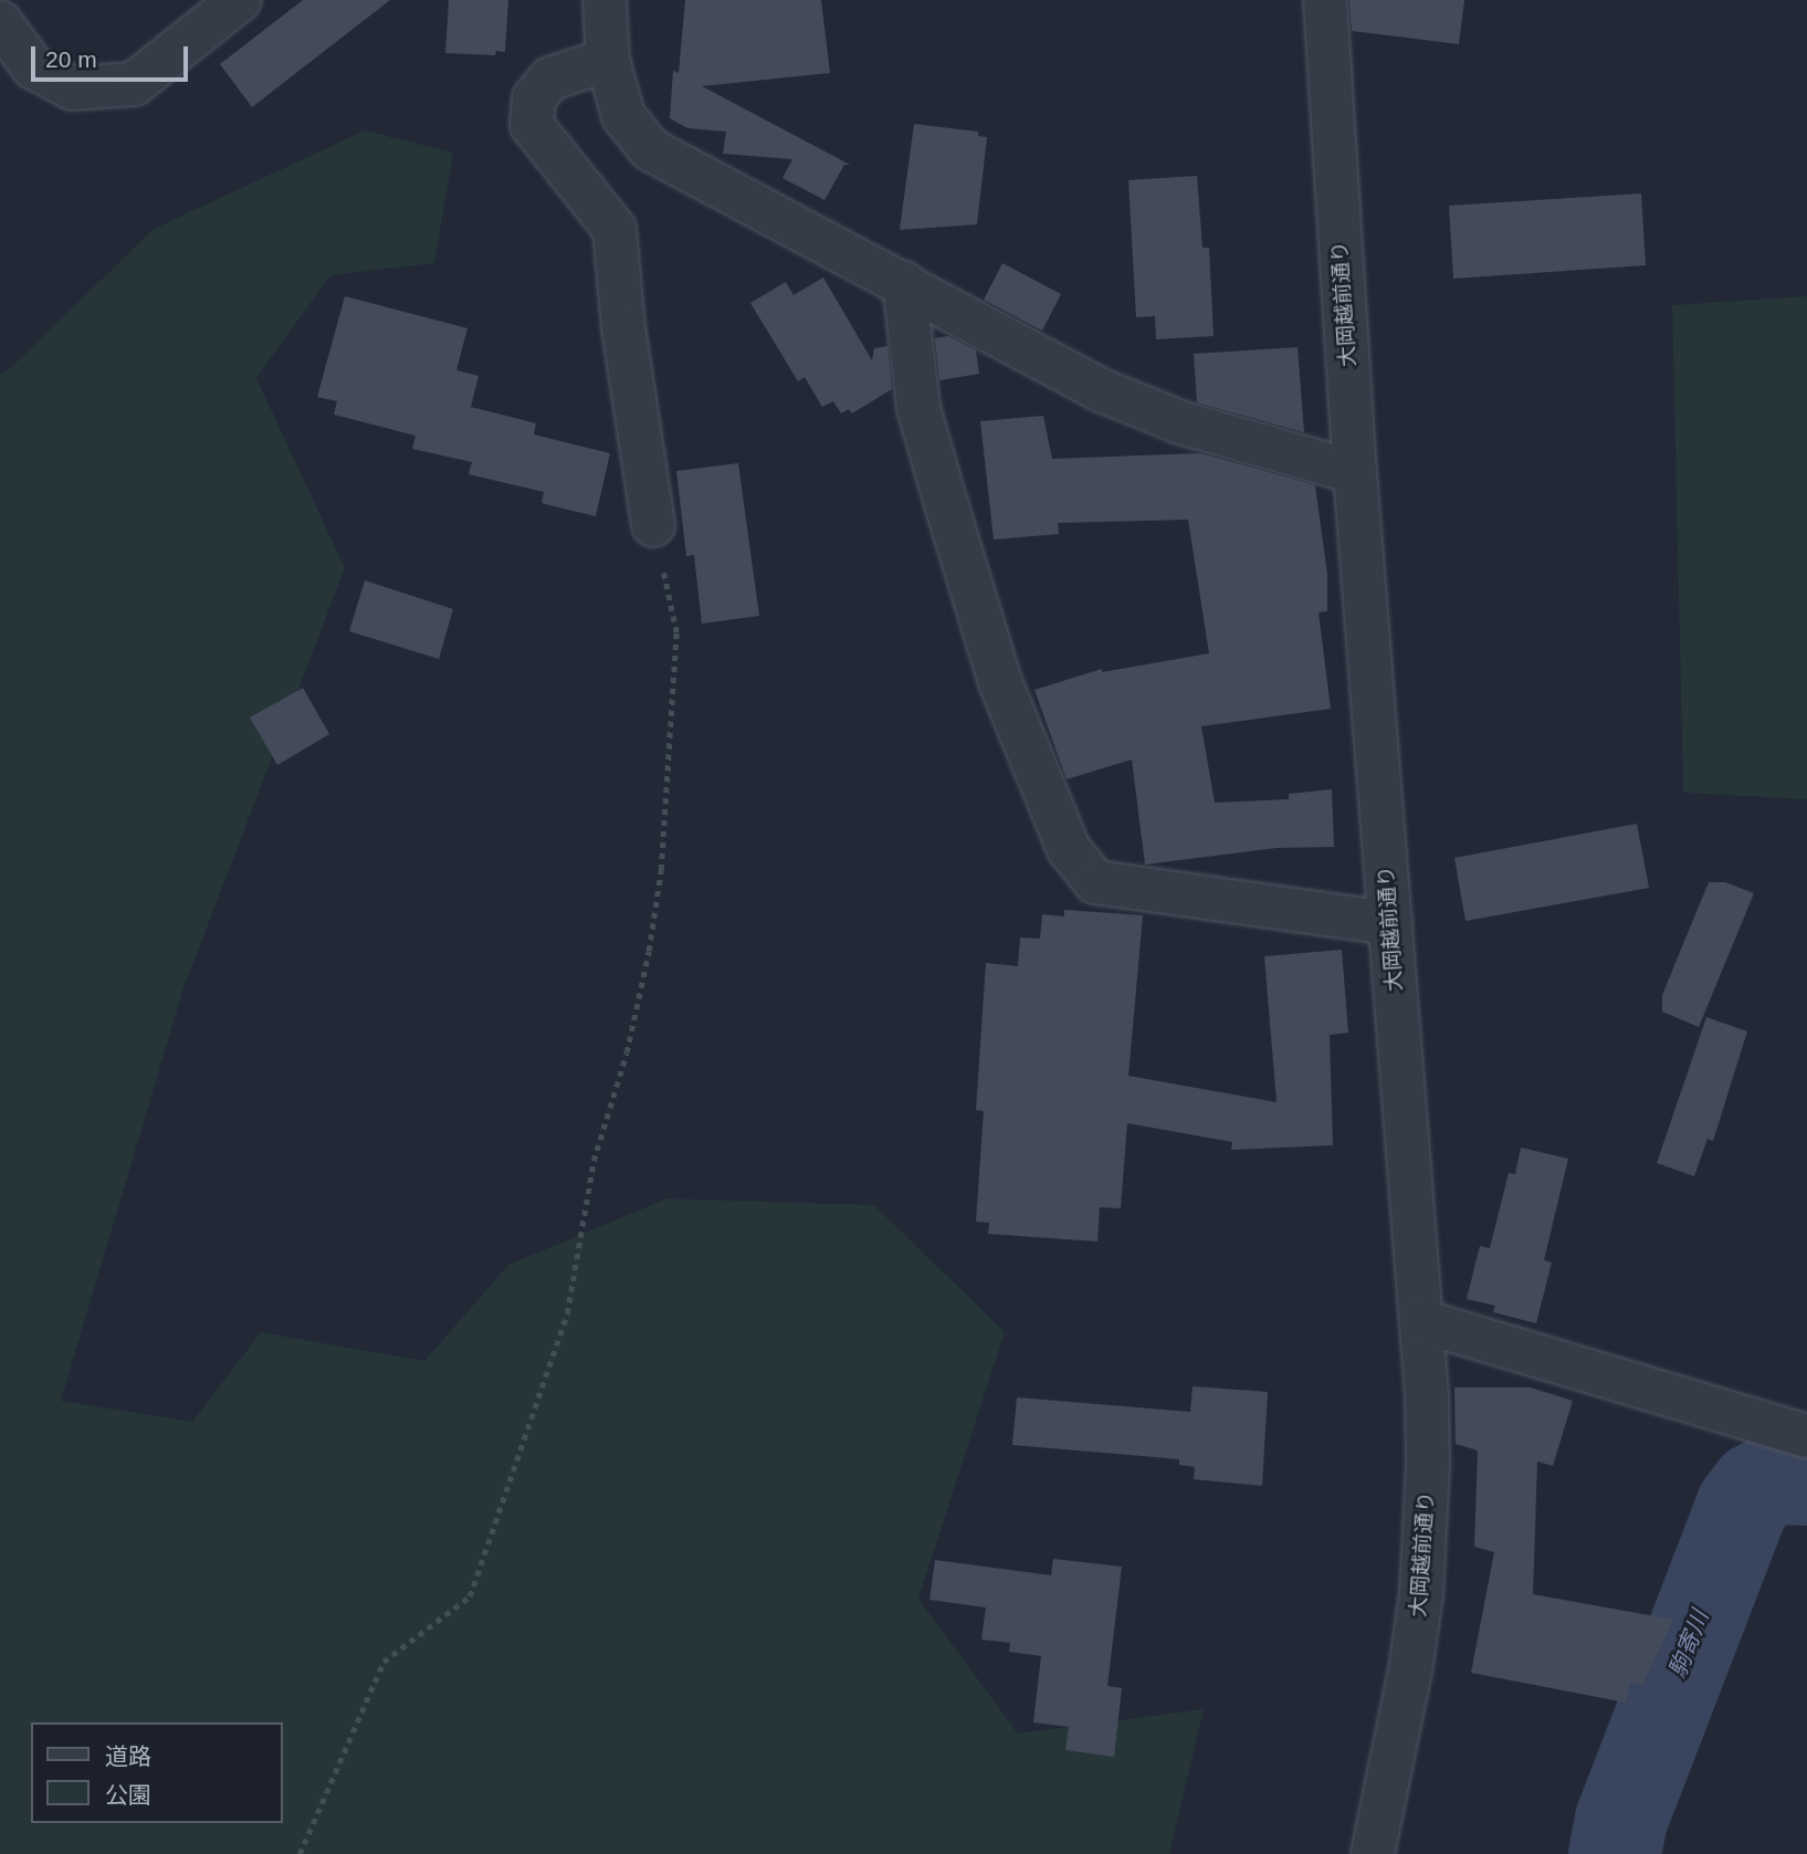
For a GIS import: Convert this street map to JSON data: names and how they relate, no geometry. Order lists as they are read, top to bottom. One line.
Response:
{"streets":{"street":["大岡越前通り"]},"water":["駒寄川"],"legend":["道路","公園"],"scale_bar":"20 m"}
